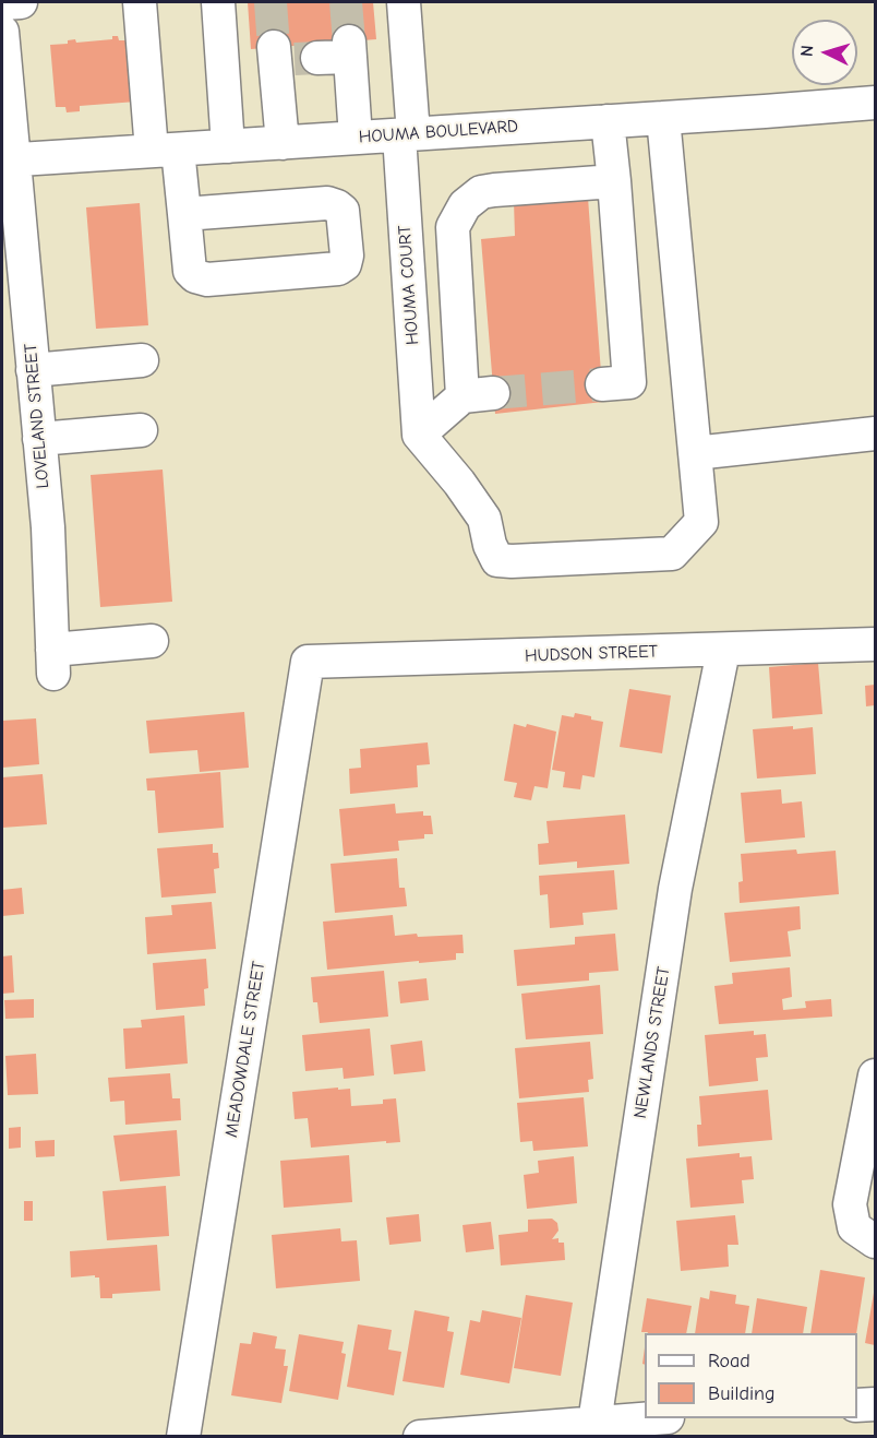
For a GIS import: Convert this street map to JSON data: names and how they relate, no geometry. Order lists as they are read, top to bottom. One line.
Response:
{"streets":{"street":["HOUMA BOULEVARD","HOUMA COURT","LOVELAND STREET","HUDSON STREET","NEWLANDS STREET","MEADOWDALE STREET"]},"crossings":[["HOUMA BOULEVARD","HOUMA COURT"],["HOUMA BOULEVARD","LOVELAND STREET"],["HUDSON STREET","NEWLANDS STREET"],["HUDSON STREET","MEADOWDALE STREET"]],"legend":["Road","Building"],"north":"left"}
